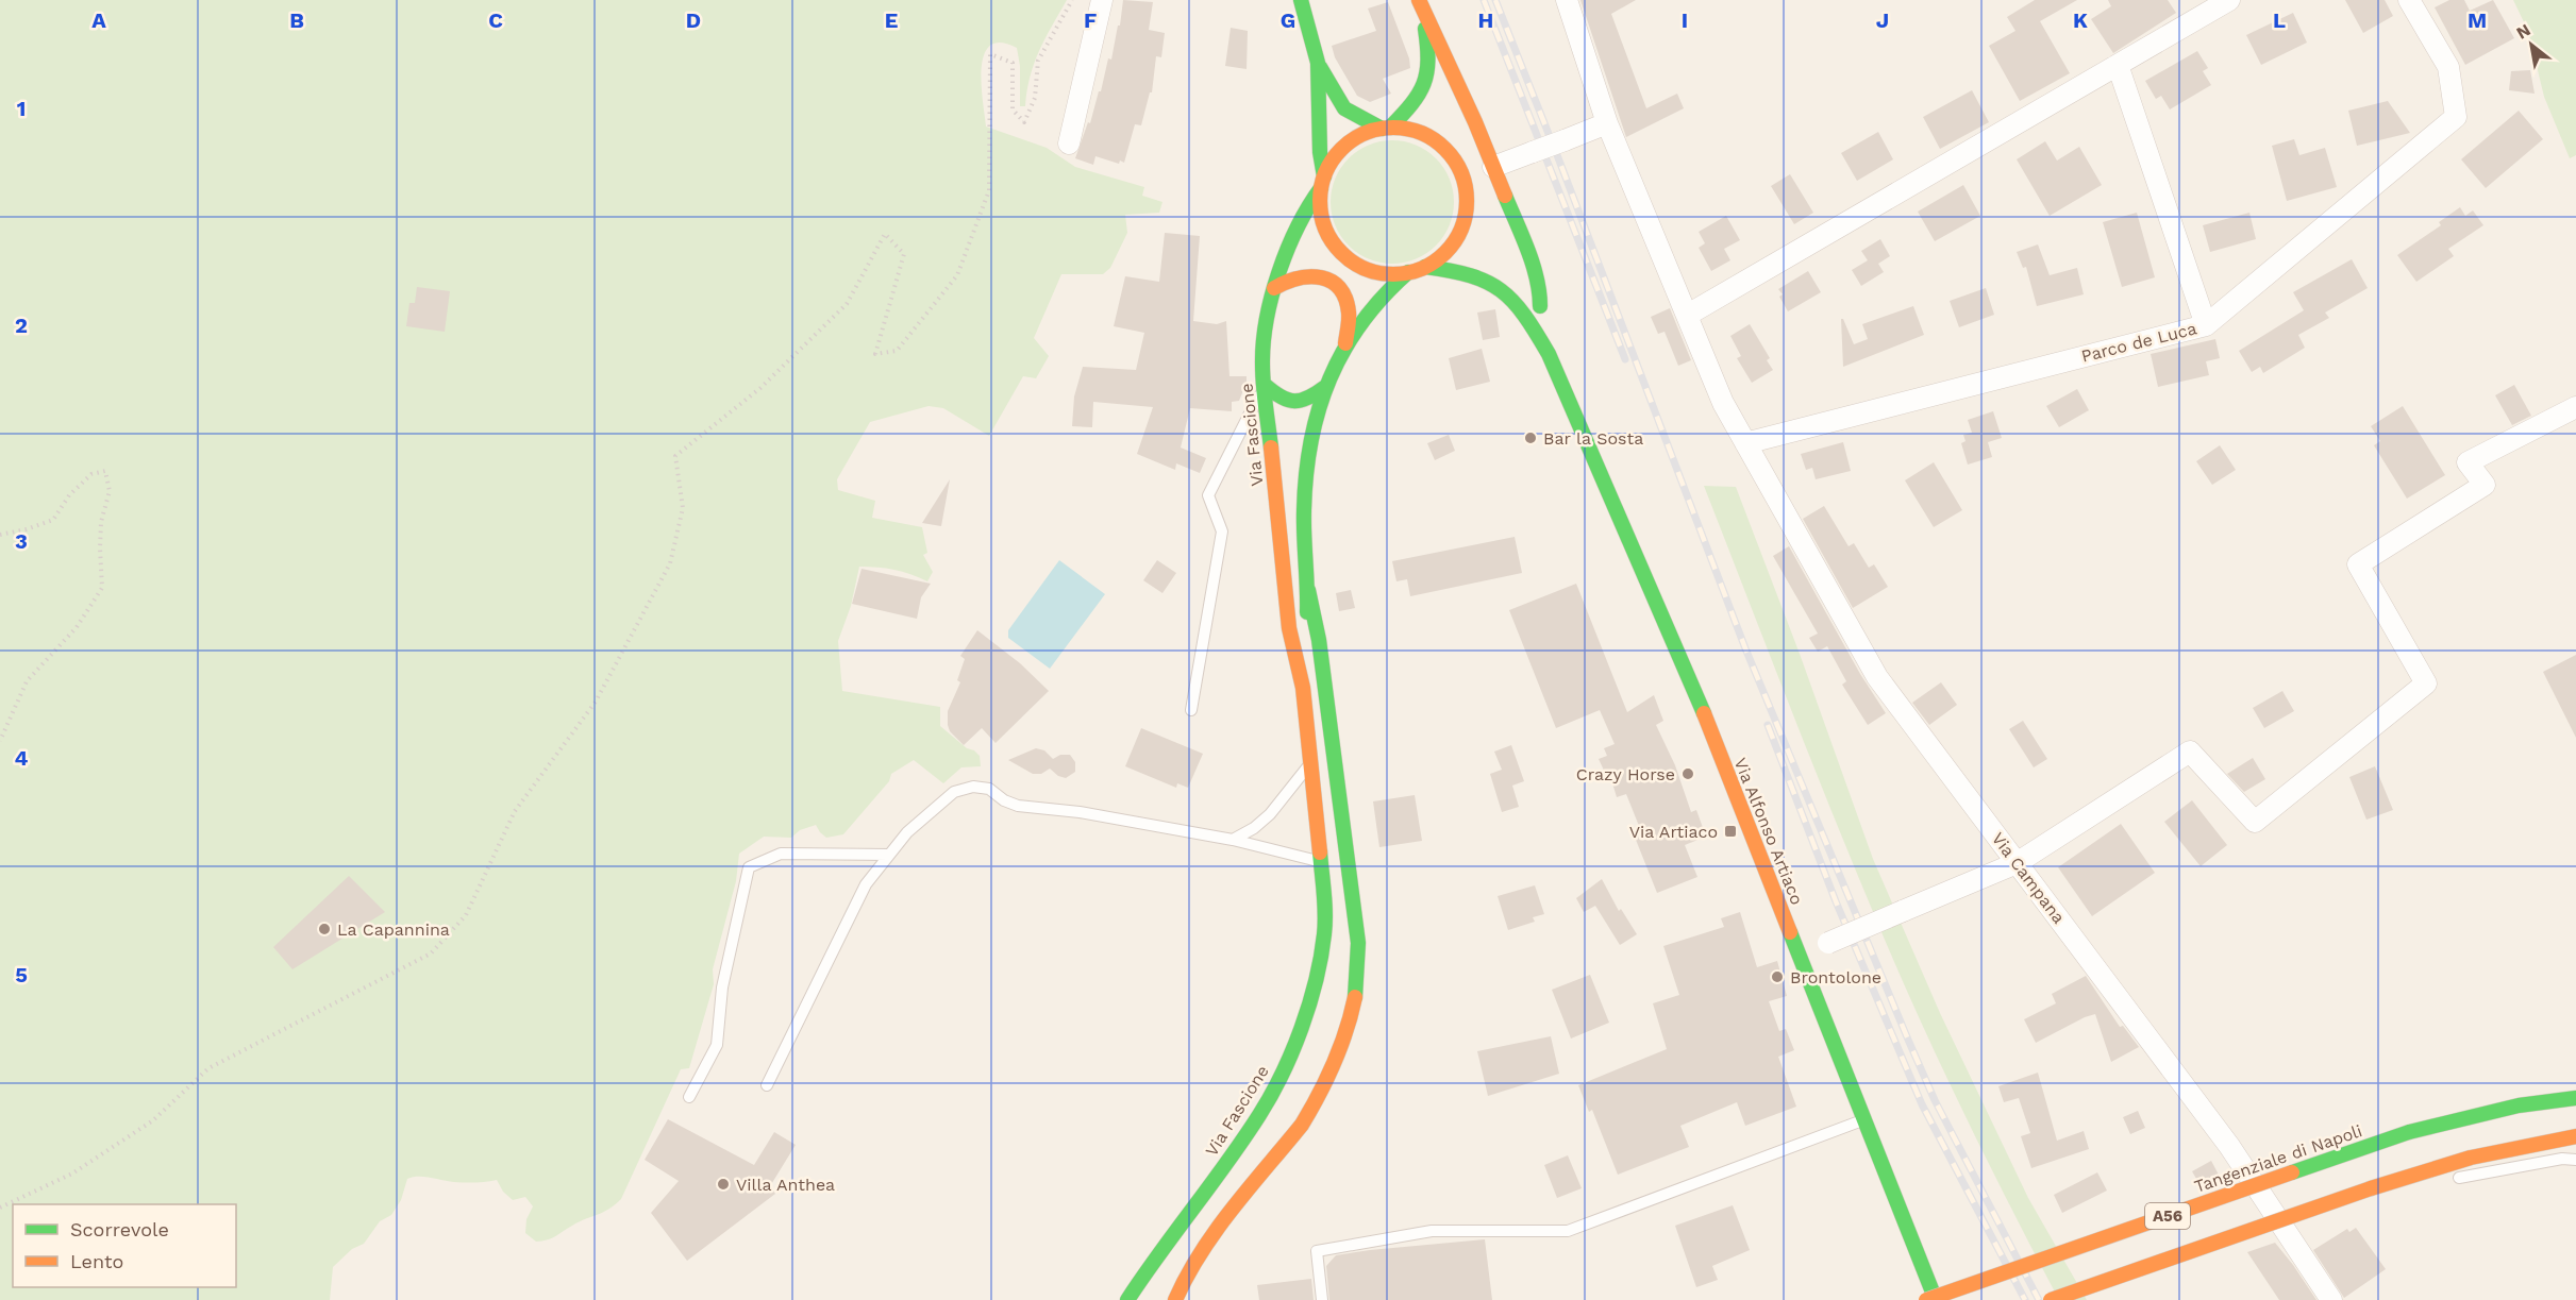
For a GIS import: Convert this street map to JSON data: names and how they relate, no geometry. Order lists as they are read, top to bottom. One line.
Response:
{"streets":{"main road":["Via Fascione","Via Alfonso Artiaco","Tangenziale di Napoli","A56"],"street":["Parco de Luca","Via Campana"]},"crossings":[["Parco de Luca","Via Campana"]],"places":{"other":["Bar la Sosta","Crazy Horse","La Capannina","Brontolone","Villa Anthea"],"transit":["Via Artiaco"]},"legend":["Scorrevole","Lento"],"north":"top left","grid":{"columns":["A","B","C","D","E","F","G","H","I","J","K","L","M"],"rows":["1","2","3","4","5"]}}
